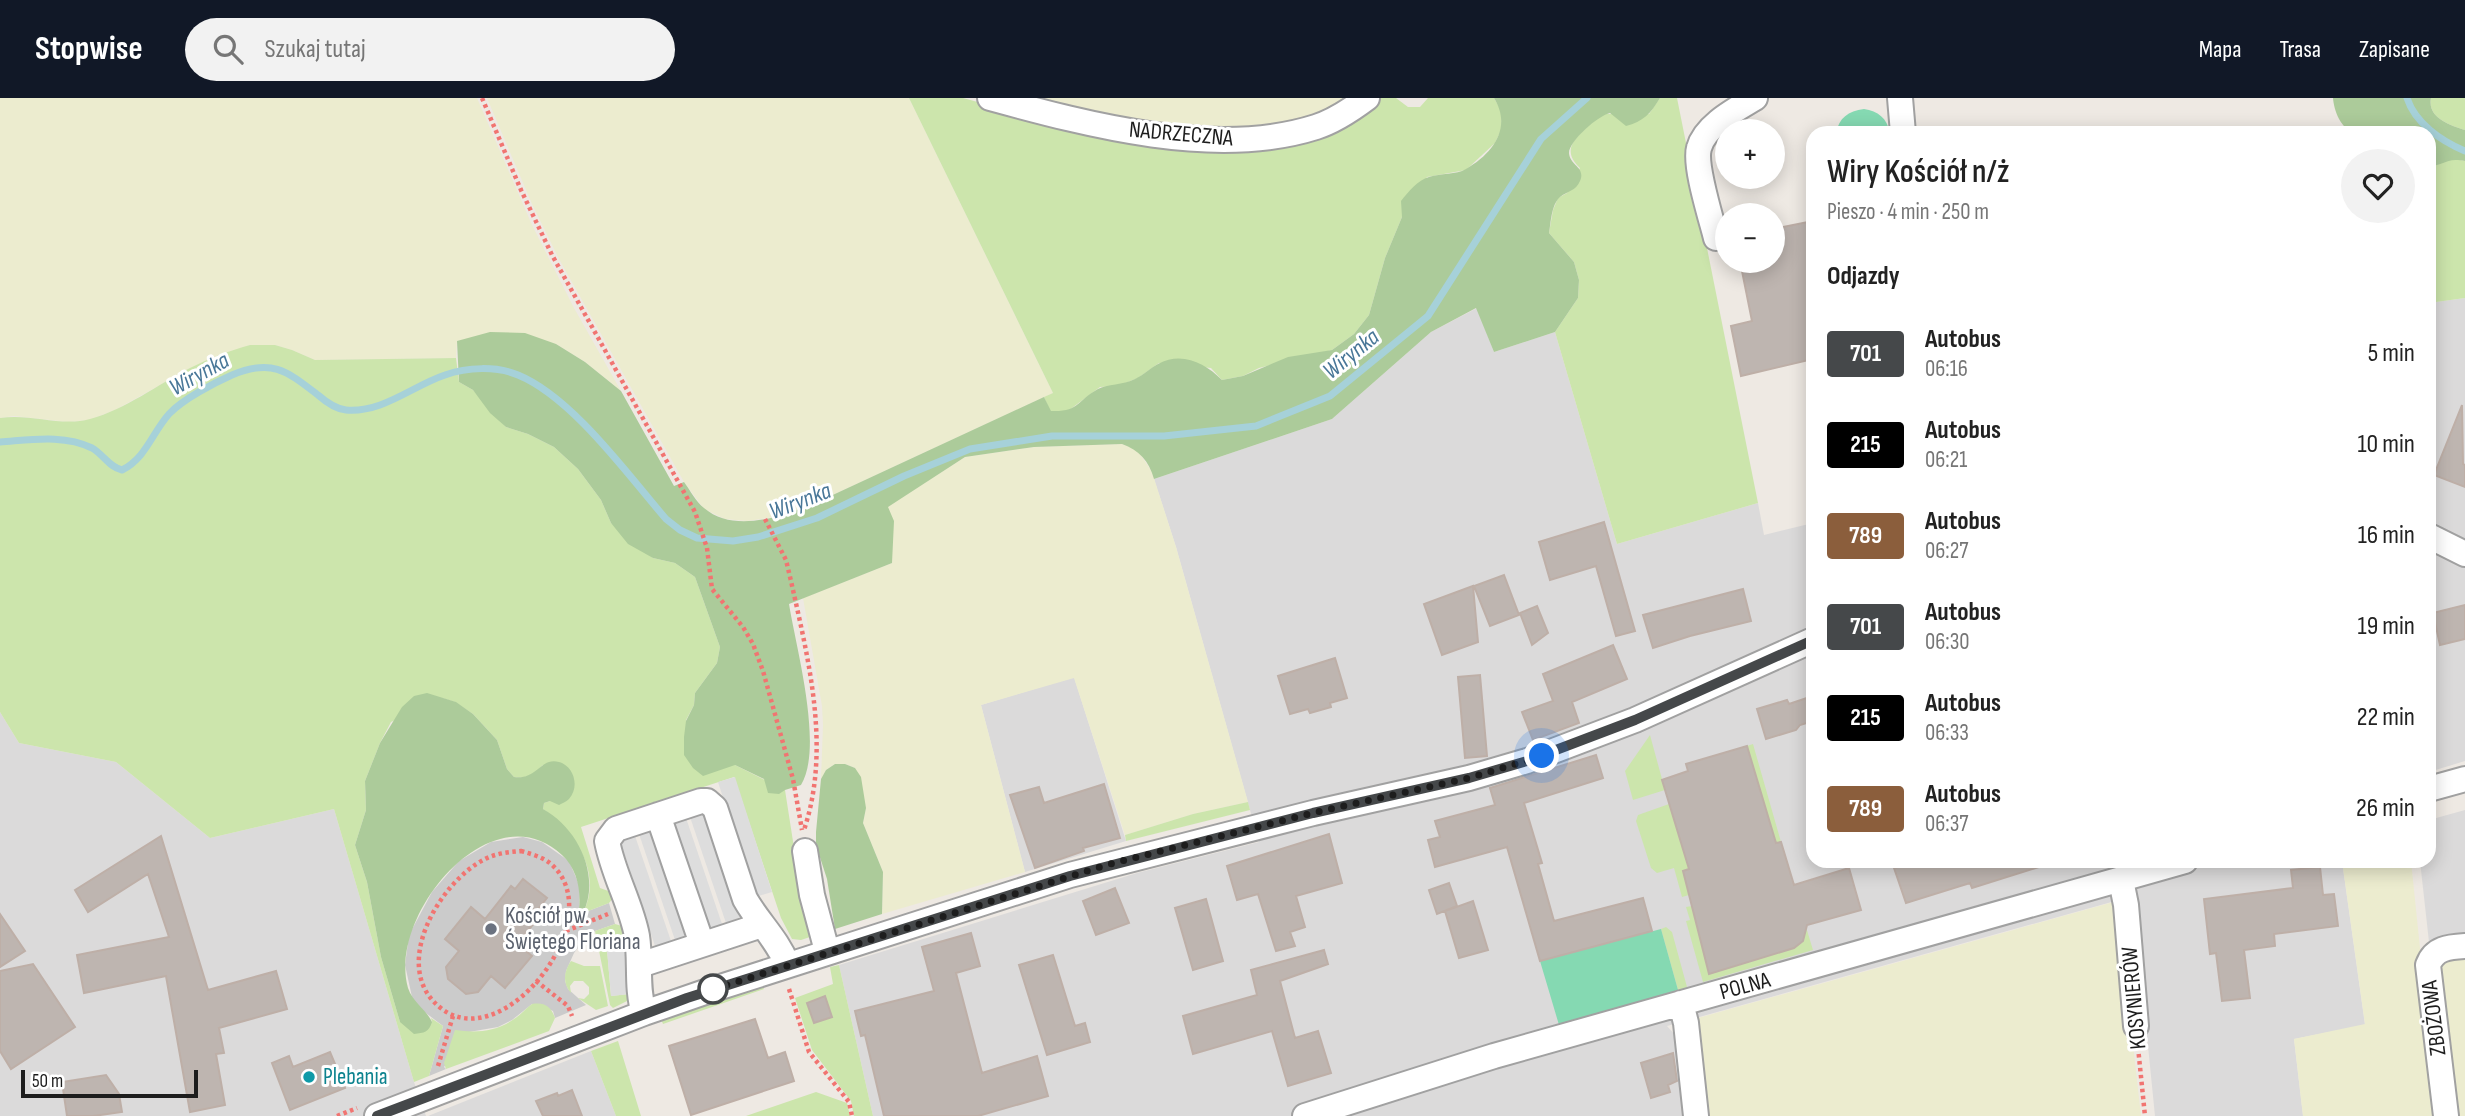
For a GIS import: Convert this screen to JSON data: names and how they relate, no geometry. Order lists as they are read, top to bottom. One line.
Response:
{"streets":{"street":["NADRZECZNA","POLNA","KOSYNIERÓW","ZBOŻOWA"]},"crossings":[["POLNA","KOSYNIERÓW"]],"water":["Wirynka"],"places":["Kościół pw. Świętego Floriana","Plebania"],"lines":["bus line 701"],"scale_bar":"50 m","page":{"header":"Stopwise","search":"Szukaj tutaj","nav":["Mapa","Trasa","Zapisane"],"map_buttons":["+","−"],"heading":[["Wiry Kościół n/ż","Pieszo · 4 min · 250 m"],"Odjazdy"],"list":[{"mark":"701","name":"Autobus","note":"06:16","value":"5 min"},{"mark":"215","name":"Autobus","note":"06:21","value":"10 min"},{"mark":"789","name":"Autobus","note":"06:27","value":"16 min"},{"mark":"701","name":"Autobus","note":"06:30","value":"19 min"},{"mark":"215","name":"Autobus","note":"06:33","value":"22 min"},{"mark":"789","name":"Autobus","note":"06:37","value":"26 min"}],"scale":"50 m"}}
